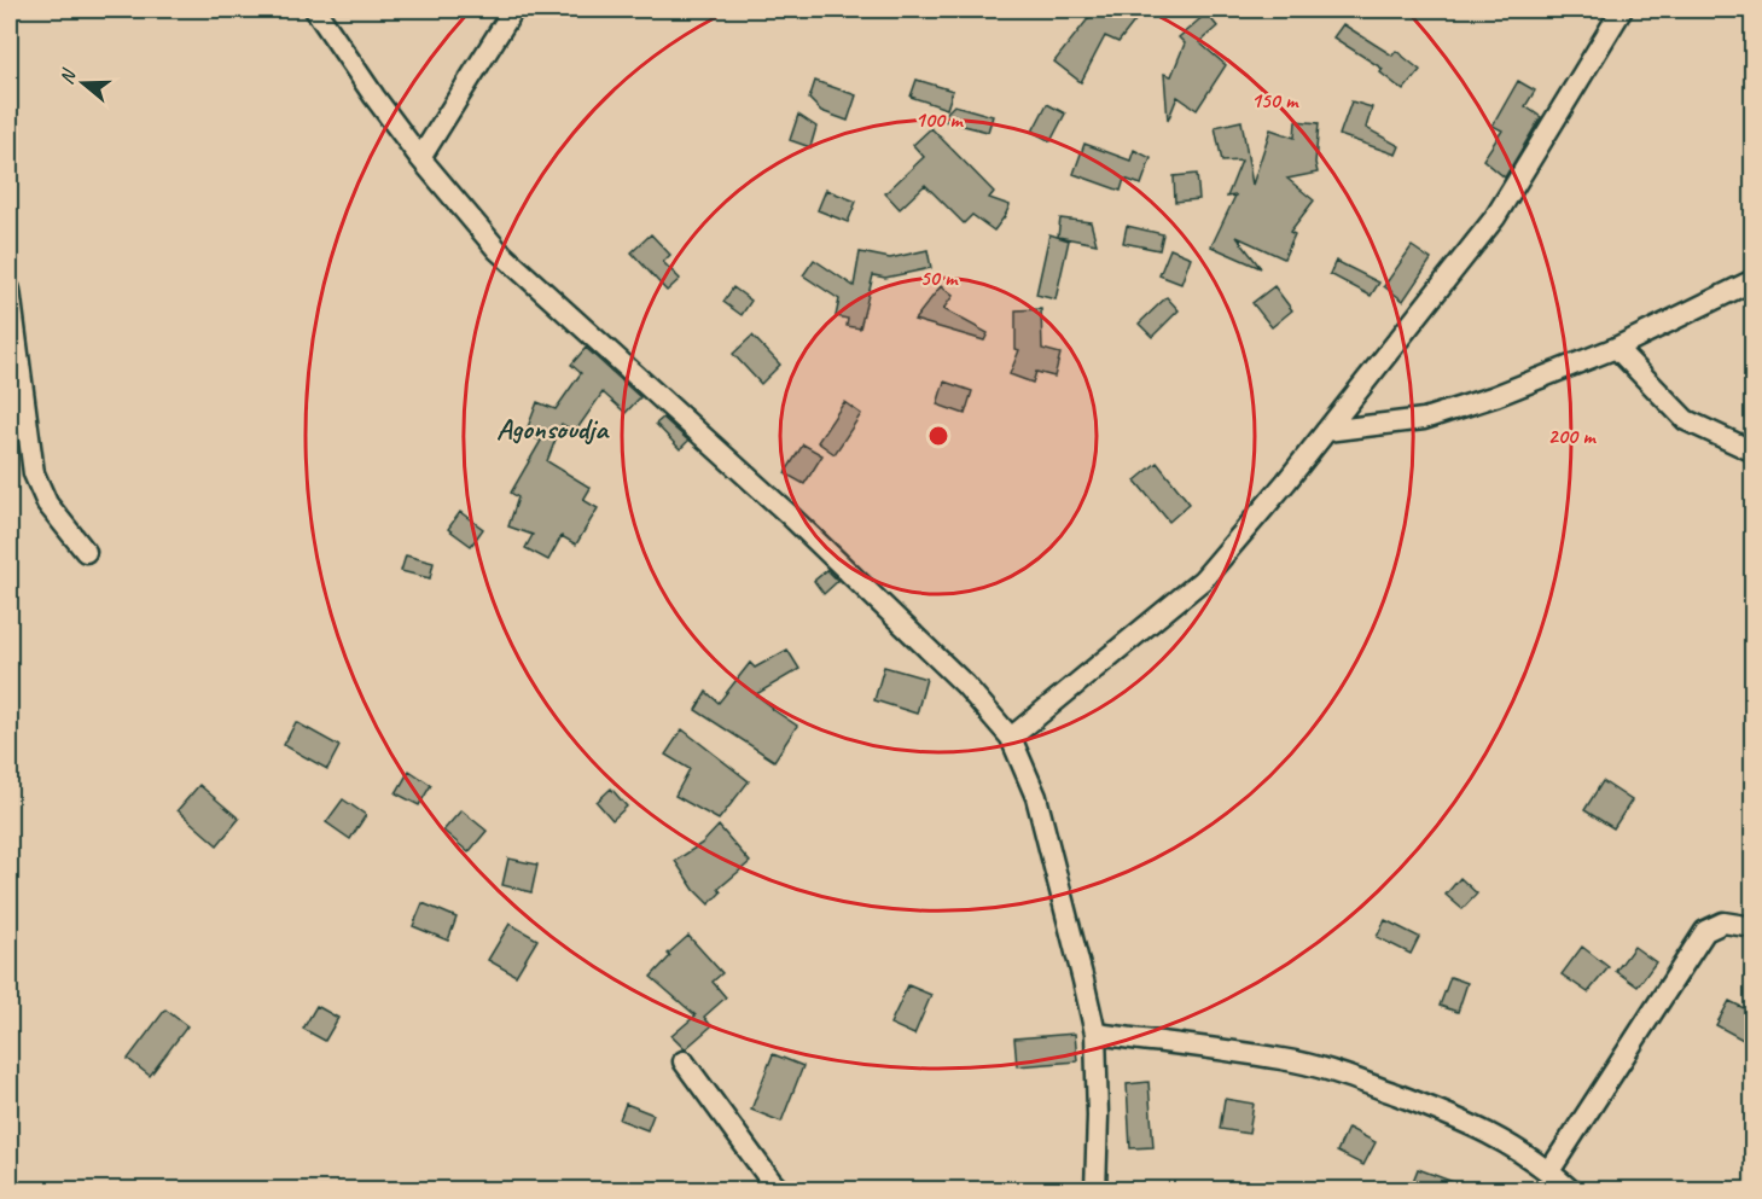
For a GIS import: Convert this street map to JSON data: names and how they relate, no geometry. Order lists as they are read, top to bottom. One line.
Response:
{"districts":["Agonsoudja"],"north":"left","rings":["150 m","100 m","50 m","200 m"]}
